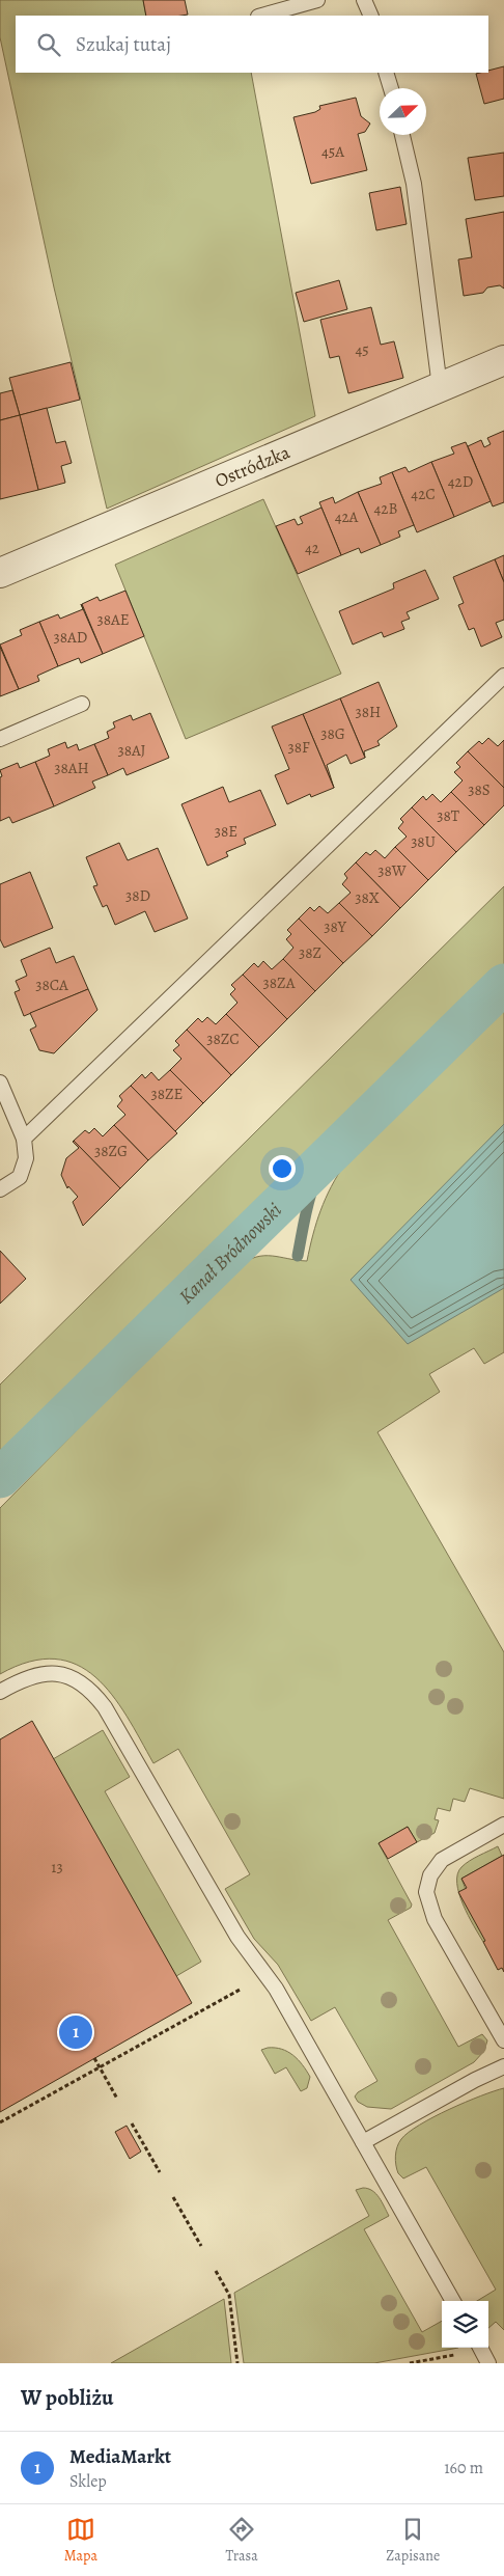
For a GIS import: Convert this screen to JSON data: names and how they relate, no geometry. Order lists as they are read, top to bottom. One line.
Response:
{"streets":{"street":["Ostródzka"]},"water":["Kanał Bródnowski"],"house_numbers":["45A","45","42D","42C","42B","42A","42","38AE","38AD","38H","38G","38F","38AJ","38AH","38S","38T","38E","38U","38W","38D","38X","38Y","38Z","38ZA","38CA","38ZC","38ZE","38ZG","13"],"north":"top right","page":{"search":"Szukaj tutaj","pins":"1","heading":"W pobliżu","list":[{"mark":"1","name":"MediaMarkt","note":"Sklep","value":"160 m"}],"nav":["Mapa","Trasa","Zapisane"]}}
